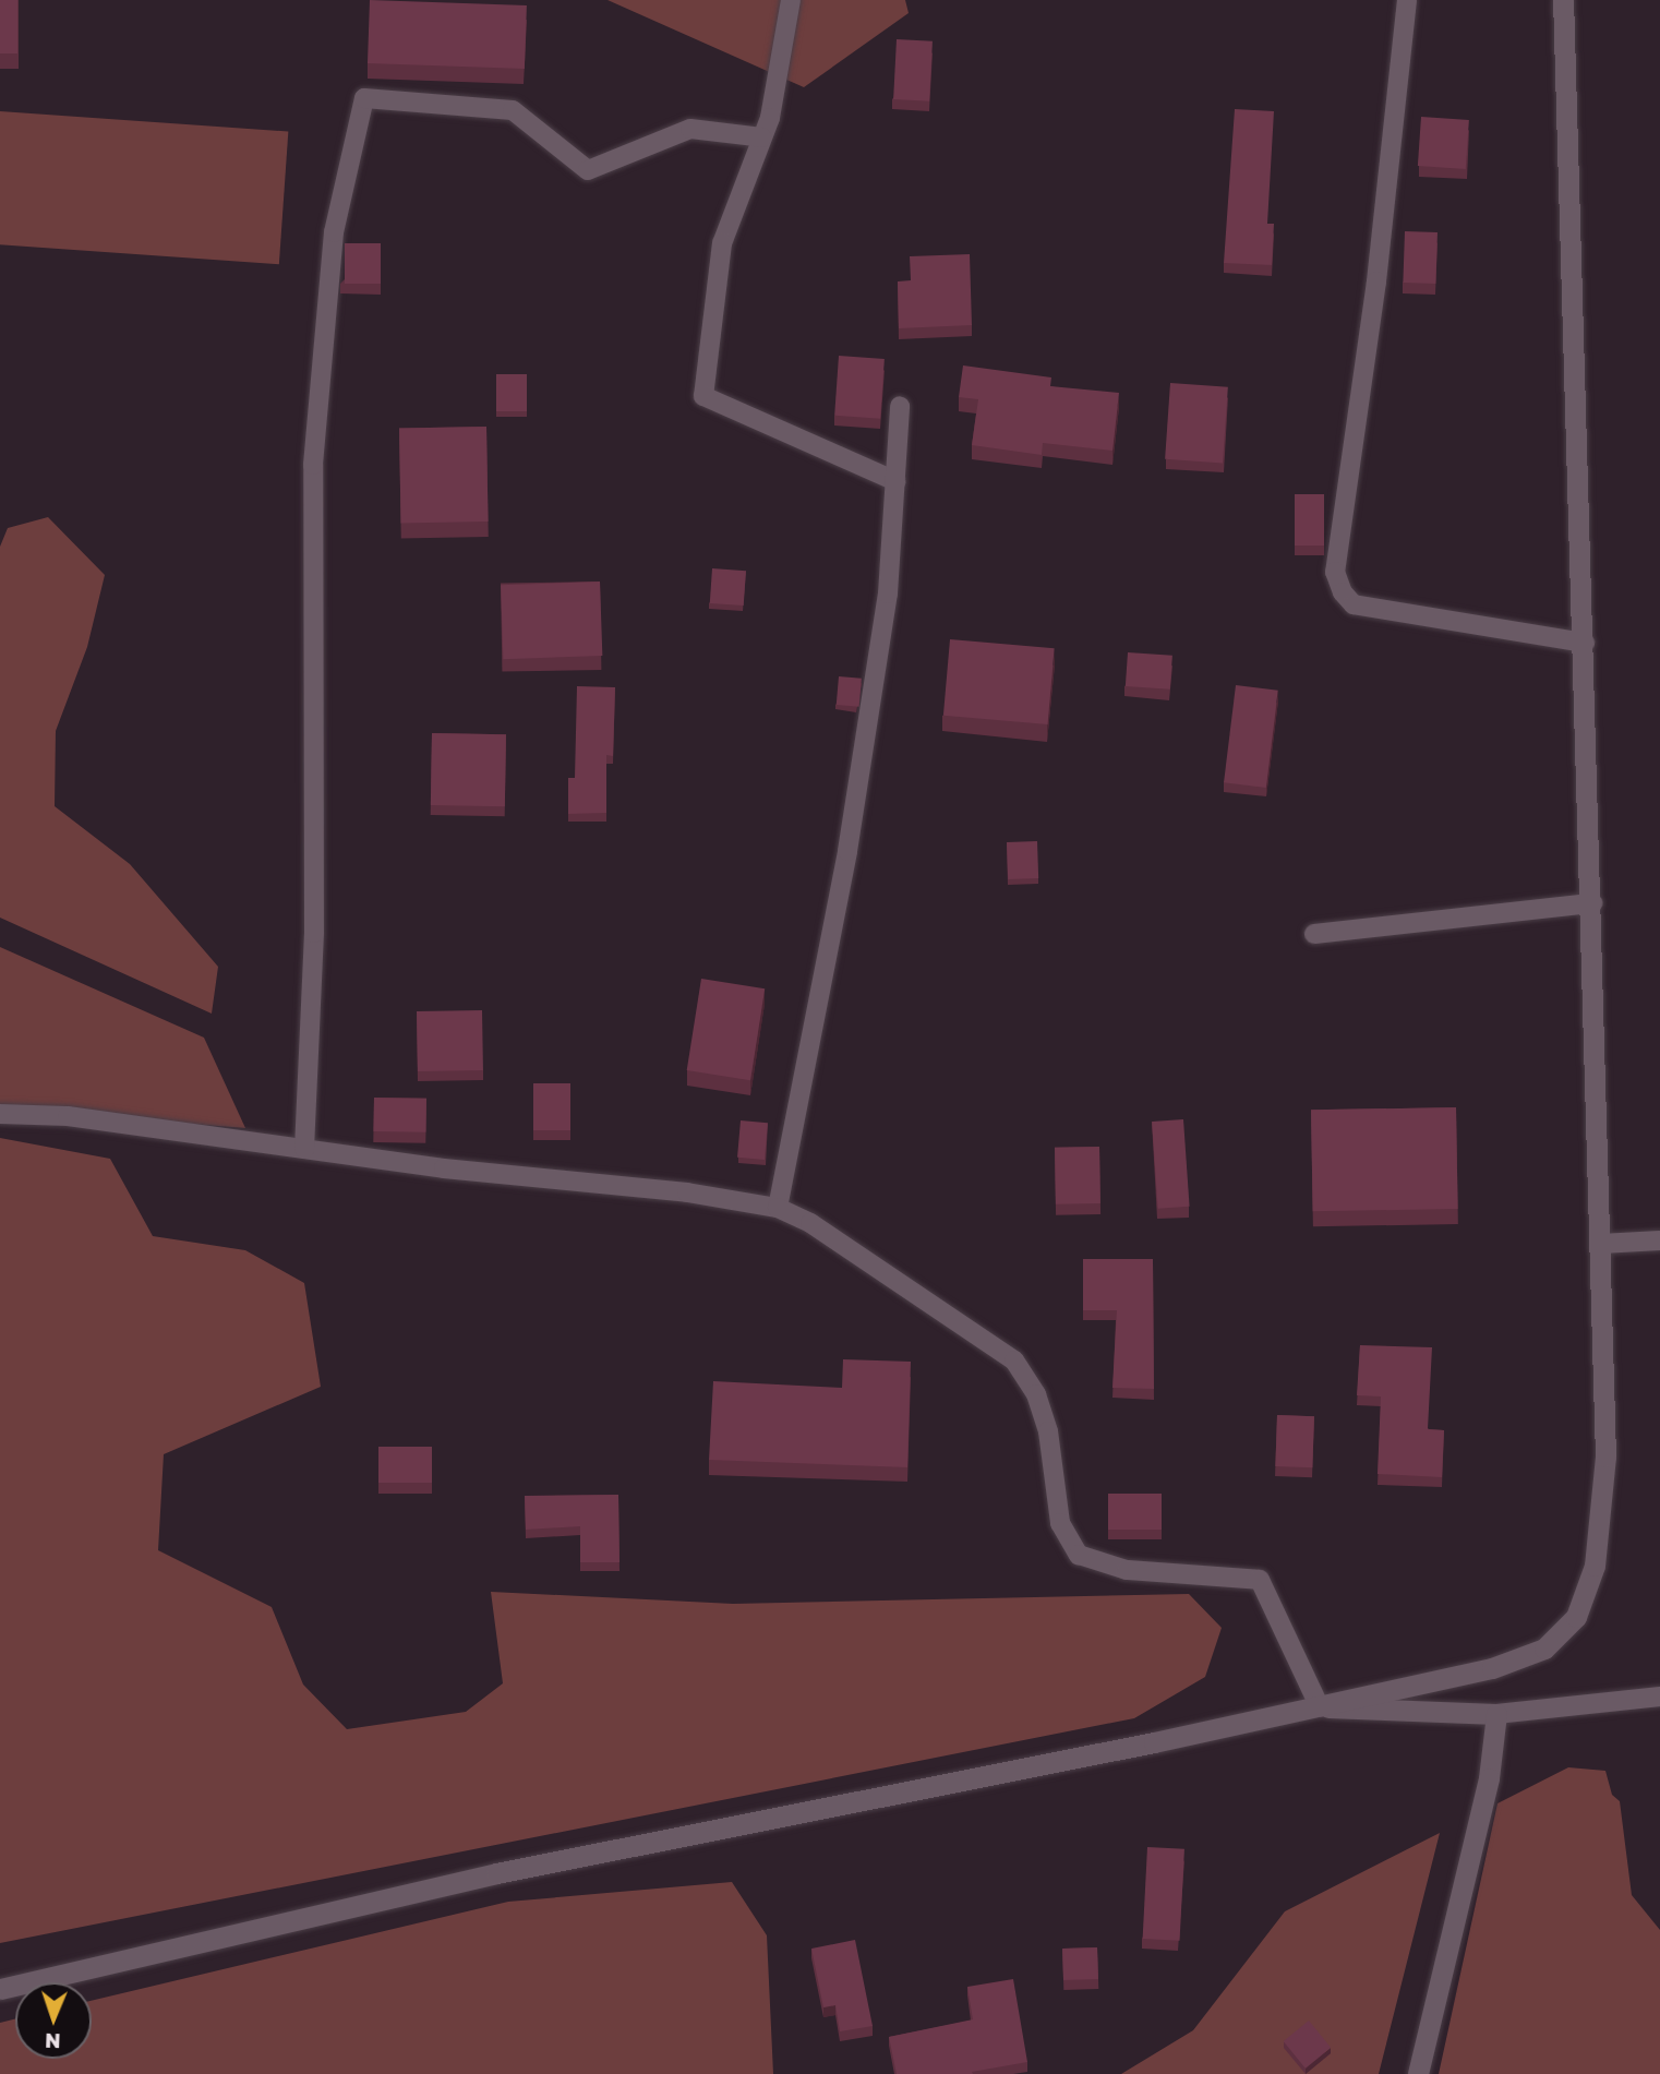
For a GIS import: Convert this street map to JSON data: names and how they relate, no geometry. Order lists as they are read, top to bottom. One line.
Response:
{"north":"bottom"}
